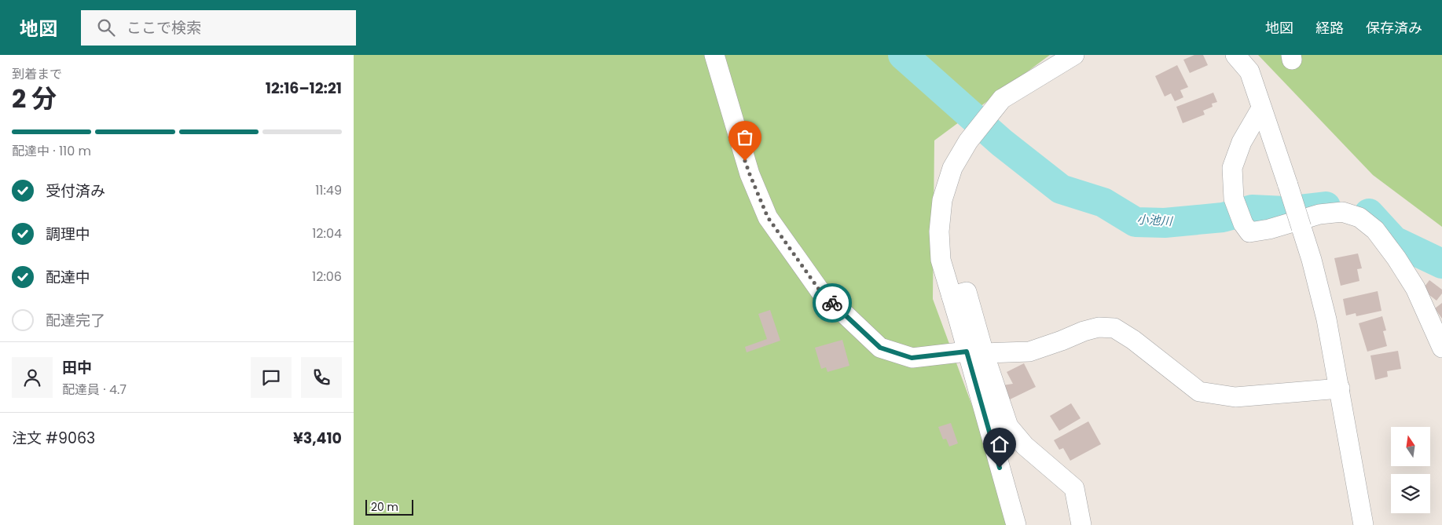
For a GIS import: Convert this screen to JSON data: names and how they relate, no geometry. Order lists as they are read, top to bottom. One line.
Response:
{"water":["小池川"],"scale_bar":"20 m","north":"top","page":{"header":"地図","search":"ここで検索","nav":["地図","経路","保存済み"],"heading":["2 分","到着まで","12:16–12:21"],"panel":["田中","配達員 · 4.7","注文 #9063","¥3,410"],"bar":"配達中 · 110 m","list":[["受付済み","11:49"],["調理中","12:04"],["配達中","12:06"],"配達完了"],"scale":"20 m"}}
